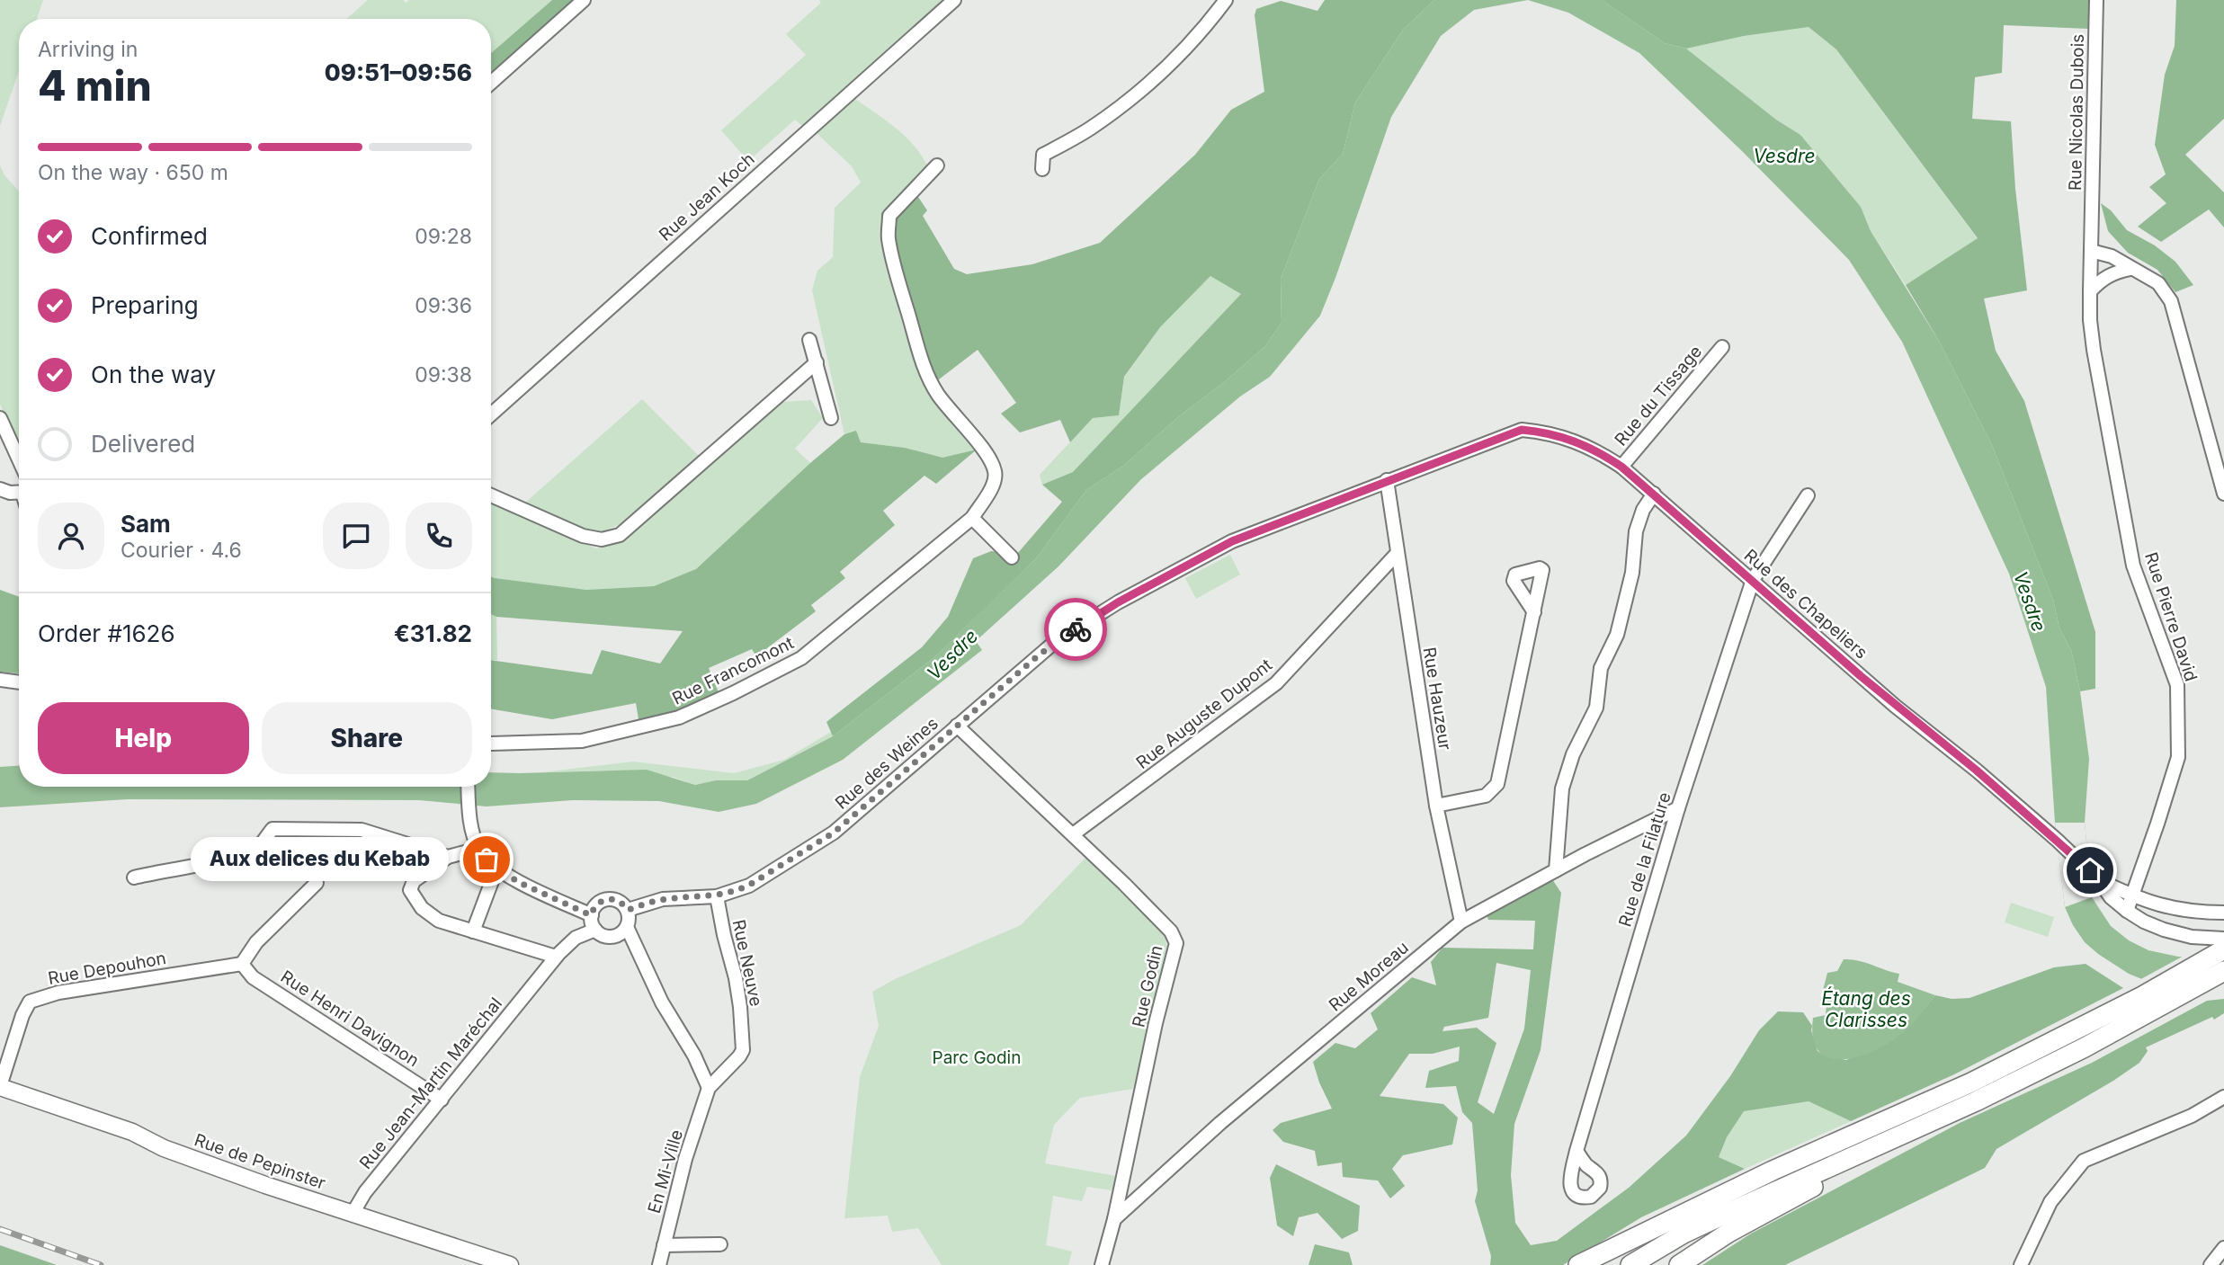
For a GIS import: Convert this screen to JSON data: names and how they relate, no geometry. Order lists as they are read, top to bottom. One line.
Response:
{"streets":{"main road":["Rue de Pepinster"],"street":["Rue Nicolas Dubois","Rue Jean Koch","Rue du Tissage","Rue des Chapeliers","Rue Pierre David","Rue Francomont","Rue Hauzeur","Rue Auguste Dupont","Rue des Weines","Rue de la Filature","Rue Neuve","Rue Depouhon","Rue Moreau","Rue Godin","Rue Henri Davignon","Rue Jean-Martin Maréchal","En Mi-Ville"]},"crossings":[["Rue Nicolas Dubois","Rue Pierre David"],["Rue du Tissage","Rue des Chapeliers"],["Rue des Chapeliers","Rue Hauzeur"],["Rue des Chapeliers","Rue des Weines"],["Rue des Chapeliers","Rue de la Filature"],["Rue Hauzeur","Rue Auguste Dupont"],["Rue Hauzeur","Rue Moreau"],["Rue Auguste Dupont","Rue Godin"],["Rue des Weines","Rue Neuve"],["Rue des Weines","Rue Godin"],["Rue des Weines","Rue Jean-Martin Maréchal"],["Rue de la Filature","Rue Moreau"],["Rue Neuve","En Mi-Ville"],["Rue Depouhon","Rue Henri Davignon"],["Rue Depouhon","Rue de Pepinster"],["Rue Moreau","Rue Godin"],["Rue Henri Davignon","Rue Jean-Martin Maréchal"],["Rue Jean-Martin Maréchal","Rue de Pepinster"]],"water":["Vesdre","Étang des Clarisses"],"parks":["Parc Godin"],"places":["Aux delices du Kebab"],"page":{"heading":["4 min","Arriving in","09:51–09:56"],"panel":["Sam","Courier · 4.6","Order #1626","€31.82"],"bar":"On the way · 650 m","list":[["Confirmed","09:28"],["Preparing","09:36"],["On the way","09:38"],"Delivered"],"buttons":["Help","Share"],"bubble":"Aux delices du Kebab"}}
